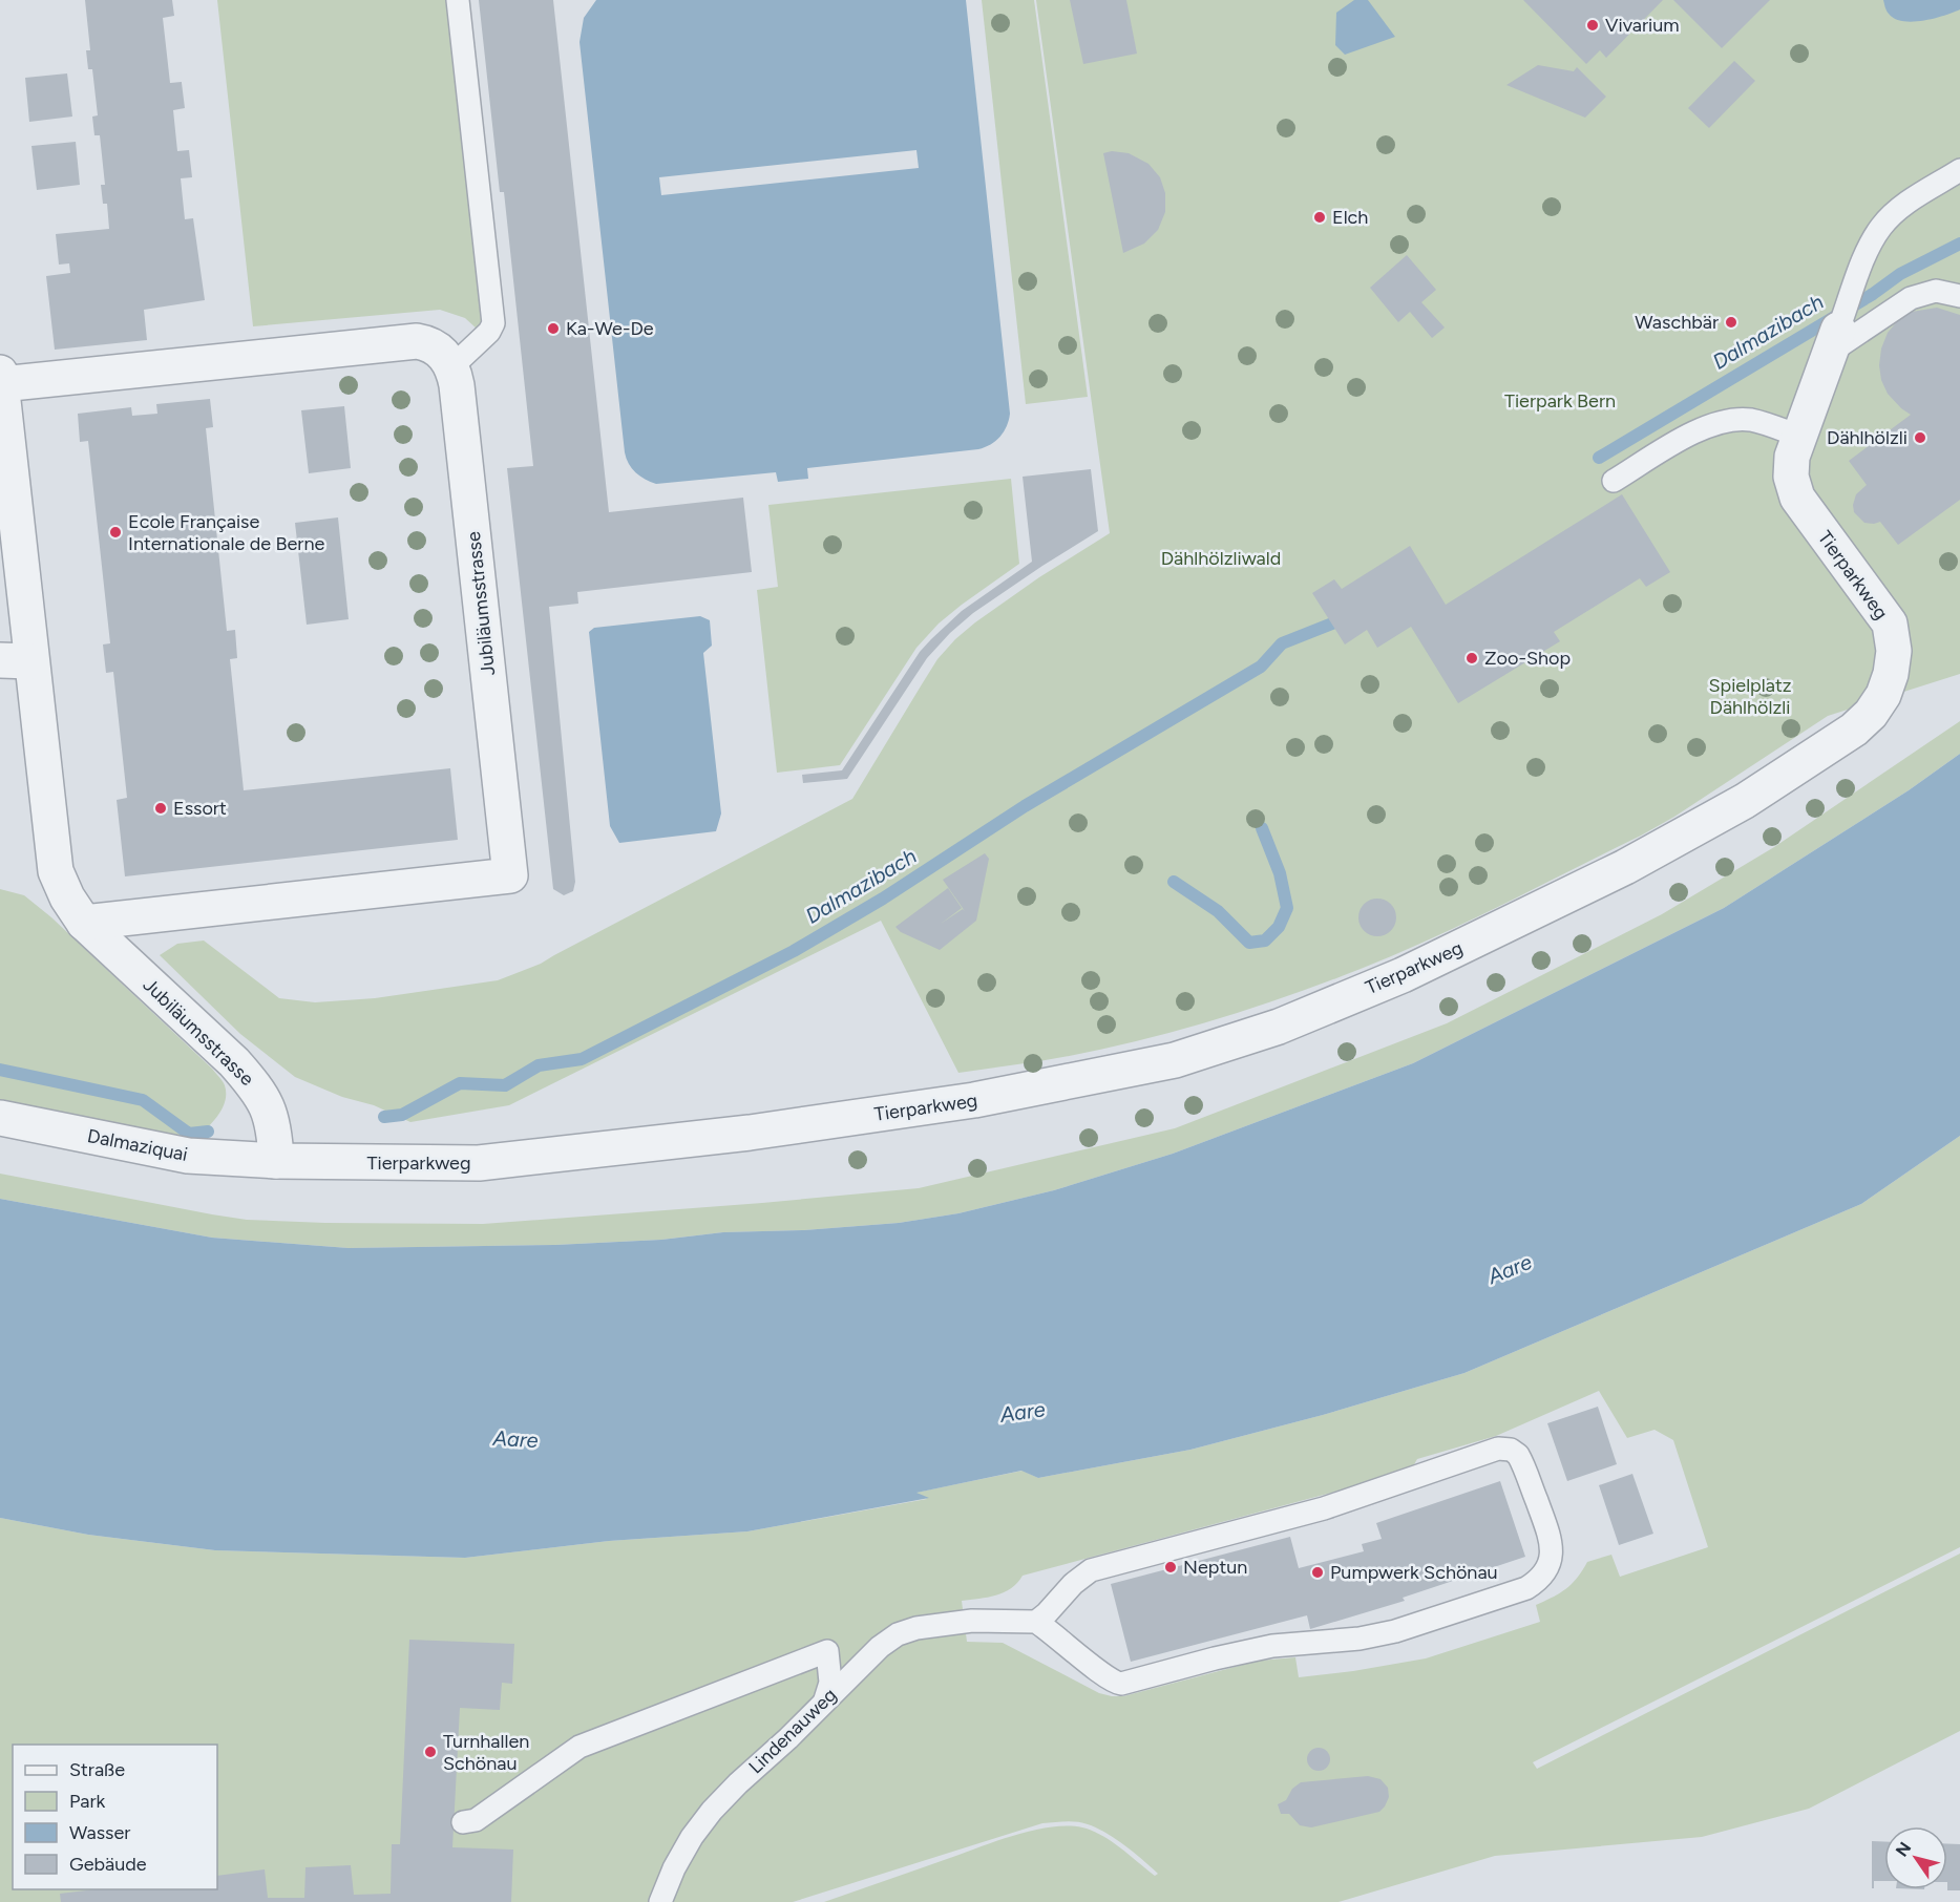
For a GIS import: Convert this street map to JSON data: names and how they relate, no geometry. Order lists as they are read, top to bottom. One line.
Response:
{"streets":{"street":["Tierparkweg","Jubiläumsstrasse","Dalmaziquai"],"lane":["Lindenauweg"]},"crossings":[["Tierparkweg","Jubiläumsstrasse"],["Tierparkweg","Dalmaziquai"],["Jubiläumsstrasse","Dalmaziquai"]],"water":["Dalmazibach","Aare"],"parks":["Tierpark Bern","Dählhölzliwald","Spielplatz Dählhölzli"],"places":["Vivarium","Elch","Waschbär","Ka-We-De","Dählhölzli","Ecole Française Internationale de Berne","Zoo-Shop","Essort","Neptun","Pumpwerk Schönau","Turnhallen Schönau"],"legend":["Straße","Park","Wasser","Gebäude"],"north":"top left"}
